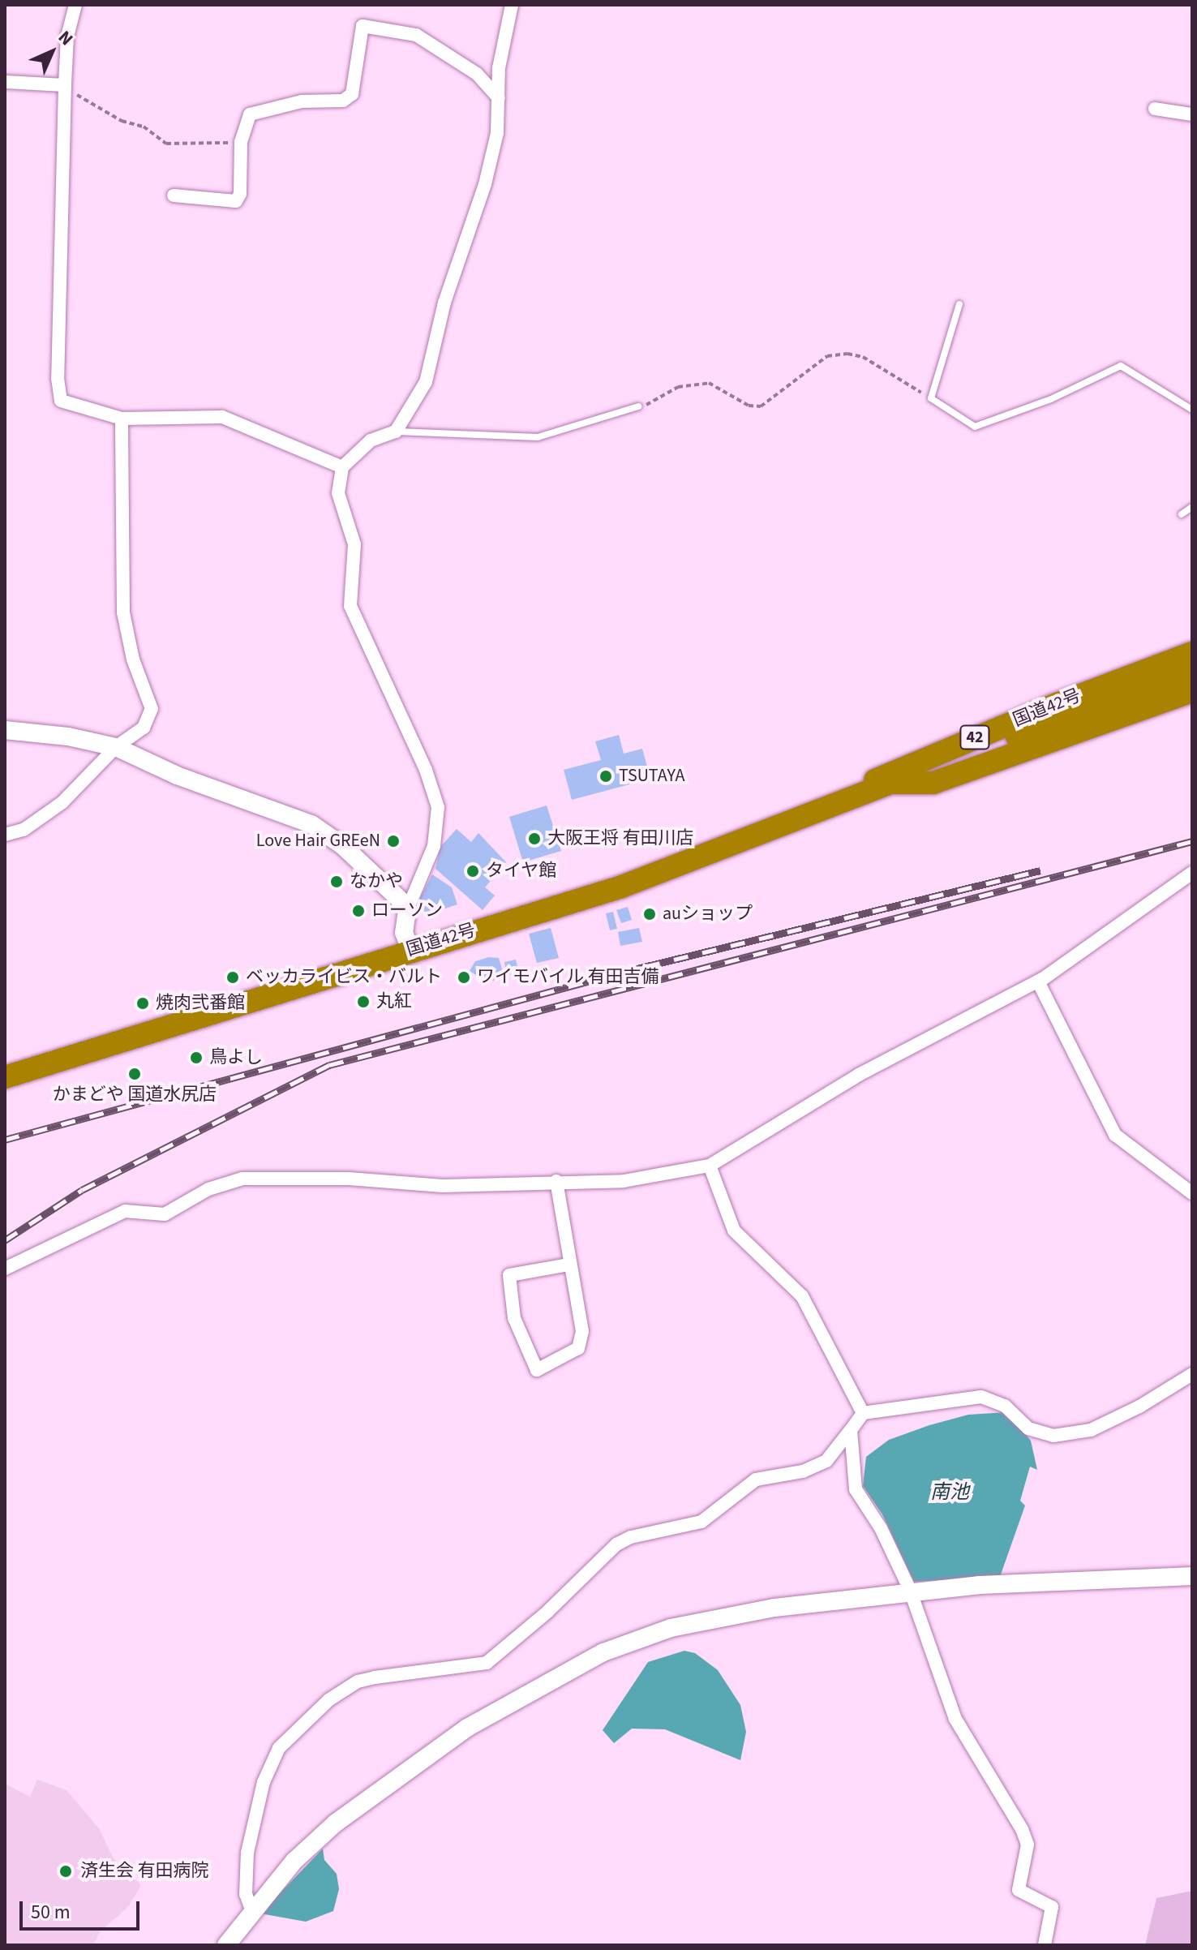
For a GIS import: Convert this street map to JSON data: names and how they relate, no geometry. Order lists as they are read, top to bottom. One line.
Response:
{"streets":{"highway":["国道42号","42"]},"water":["南池"],"places":["TSUTAYA","大阪王将 有田川店","Love Hair GREeN","タイヤ館","なかや","ローソン","auショップ","ベッカライビス・バルト","ワイモバイル 有田吉備","丸紅","焼肉弐番館","鳥よし","かまどや 国道水尻店","済生会 有田病院"],"scale_bar":"50 m","north":"top right"}
